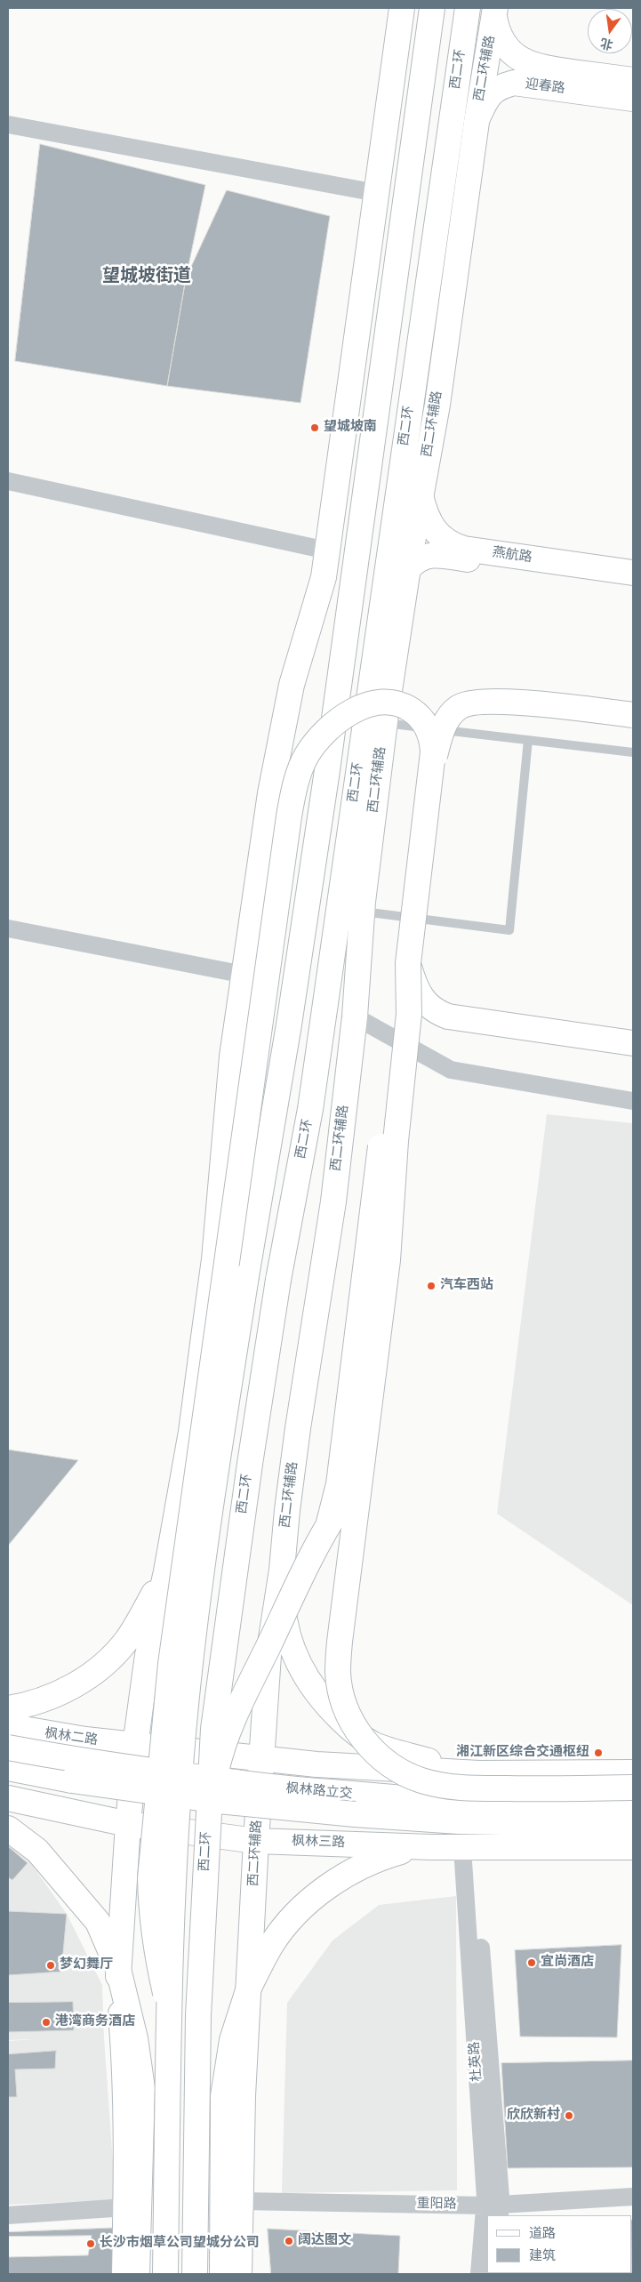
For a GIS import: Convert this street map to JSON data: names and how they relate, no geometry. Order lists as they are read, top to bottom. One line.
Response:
{"streets":{"main road":["西二环辅路","西二环","迎春路","燕航路","枫林二路","枫林路立交","枫林三路"],"street":["杜英路","重阳路"]},"crossings":[["西二环辅路","迎春路"],["西二环辅路","燕航路"],["西二环辅路","枫林三路"],["西二环辅路","重阳路"],["枫林三路","杜英路"],["杜英路","重阳路"]],"districts":["望城坡街道"],"places":["望城坡南","汽车西站","湘江新区综合交通枢纽","宜尚酒店","梦幻舞厅","港湾商务酒店","欣欣新村","阔达图文","长沙市烟草公司望城分公司"],"legend":["道路","建筑"],"north":"bottom"}
